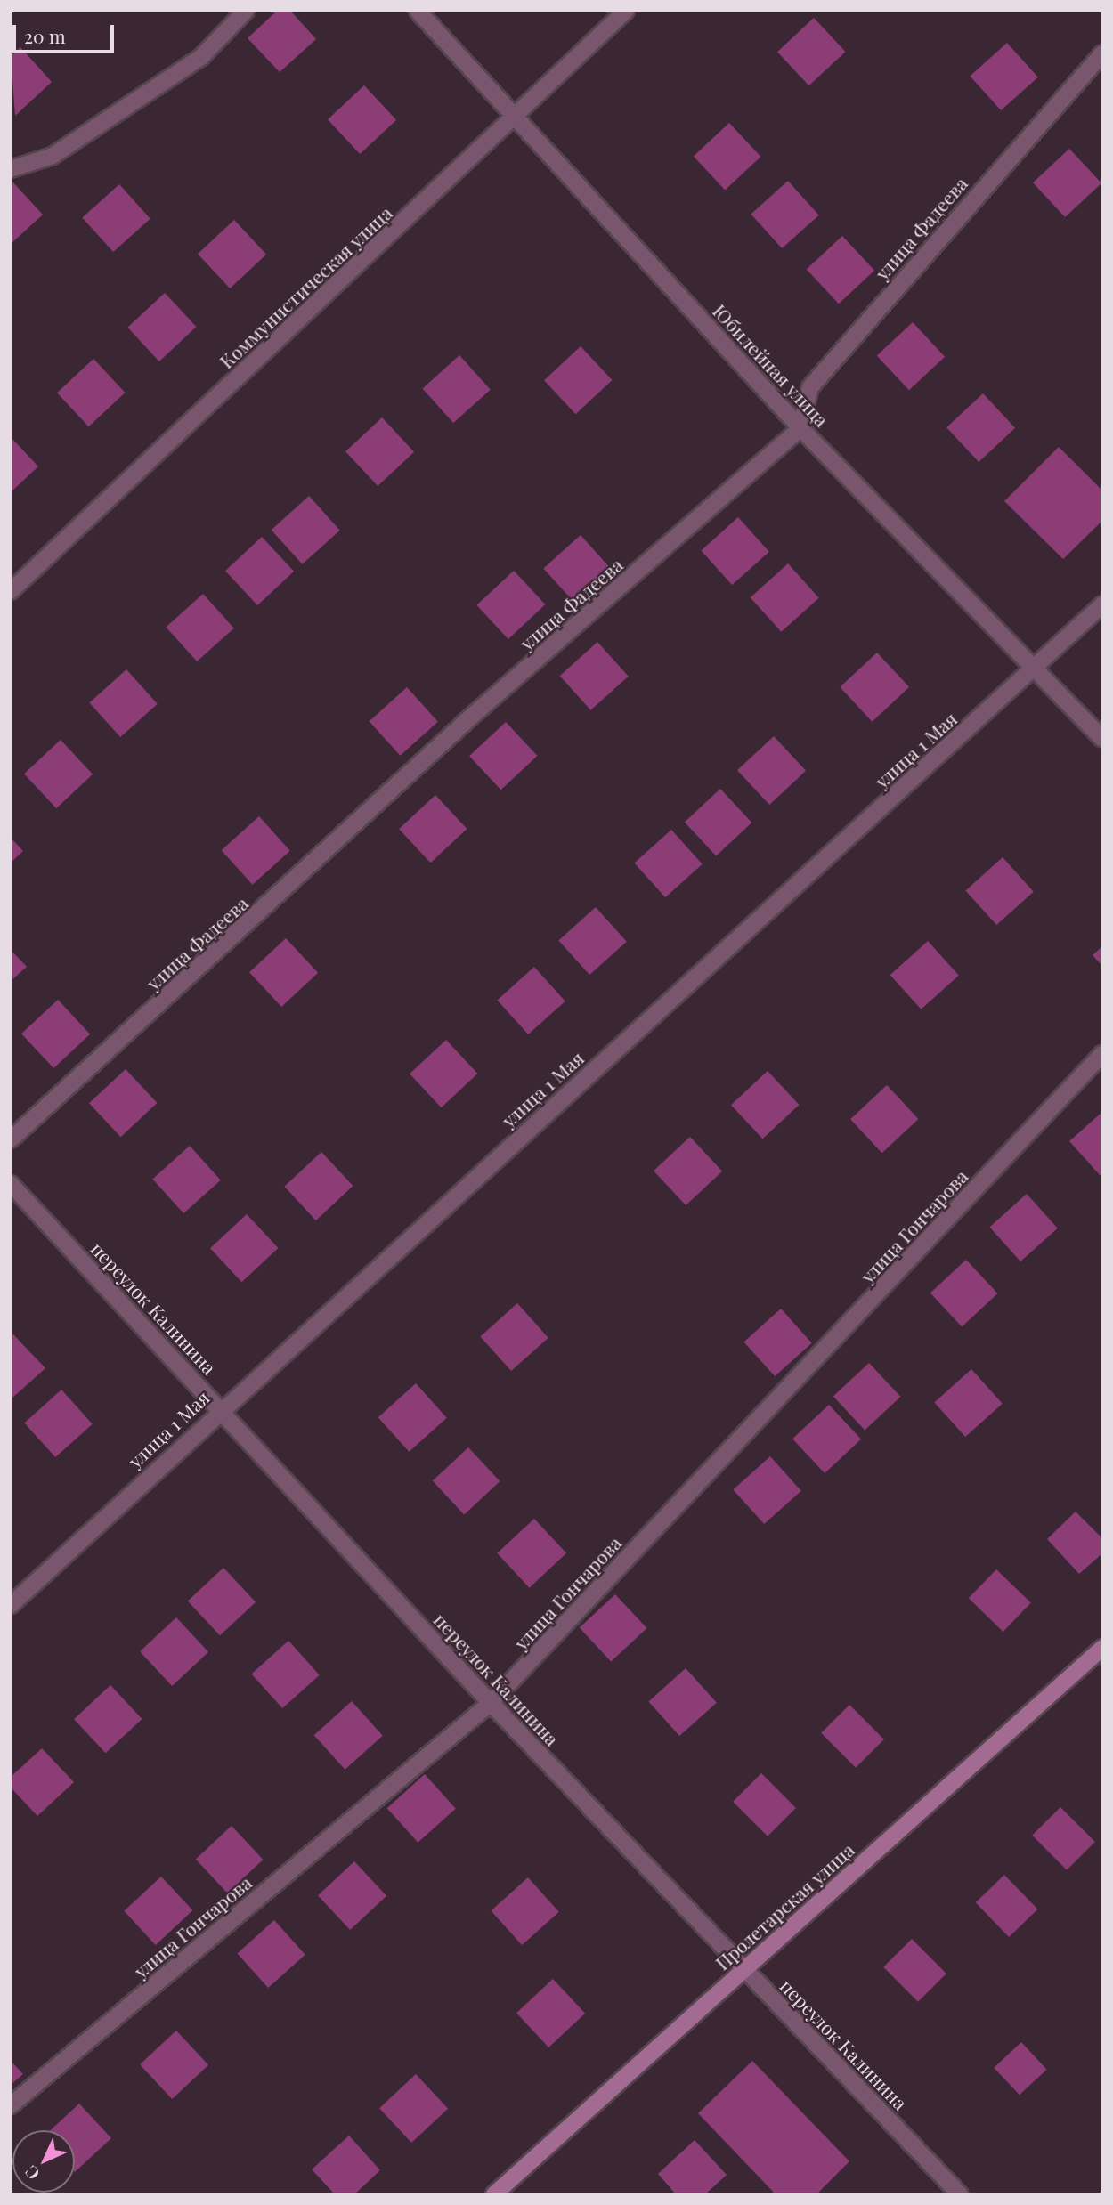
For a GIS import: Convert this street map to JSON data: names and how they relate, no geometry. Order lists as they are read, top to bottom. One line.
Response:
{"streets":{"main road":["Пролетарская улица"],"street":["улица Фадеева","Коммунистическая улица","Юбилейная улица","улица 1 Мая","улица Гончарова","переулок Калинина"]},"crossings":[["улица Фадеева","Юбилейная улица"],["Коммунистическая улица","Юбилейная улица"],["Юбилейная улица","улица 1 Мая"],["улица 1 Мая","переулок Калинина"],["улица Гончарова","переулок Калинина"],["переулок Калинина","Пролетарская улица"]],"scale_bar":"20 m","north":"bottom left"}
